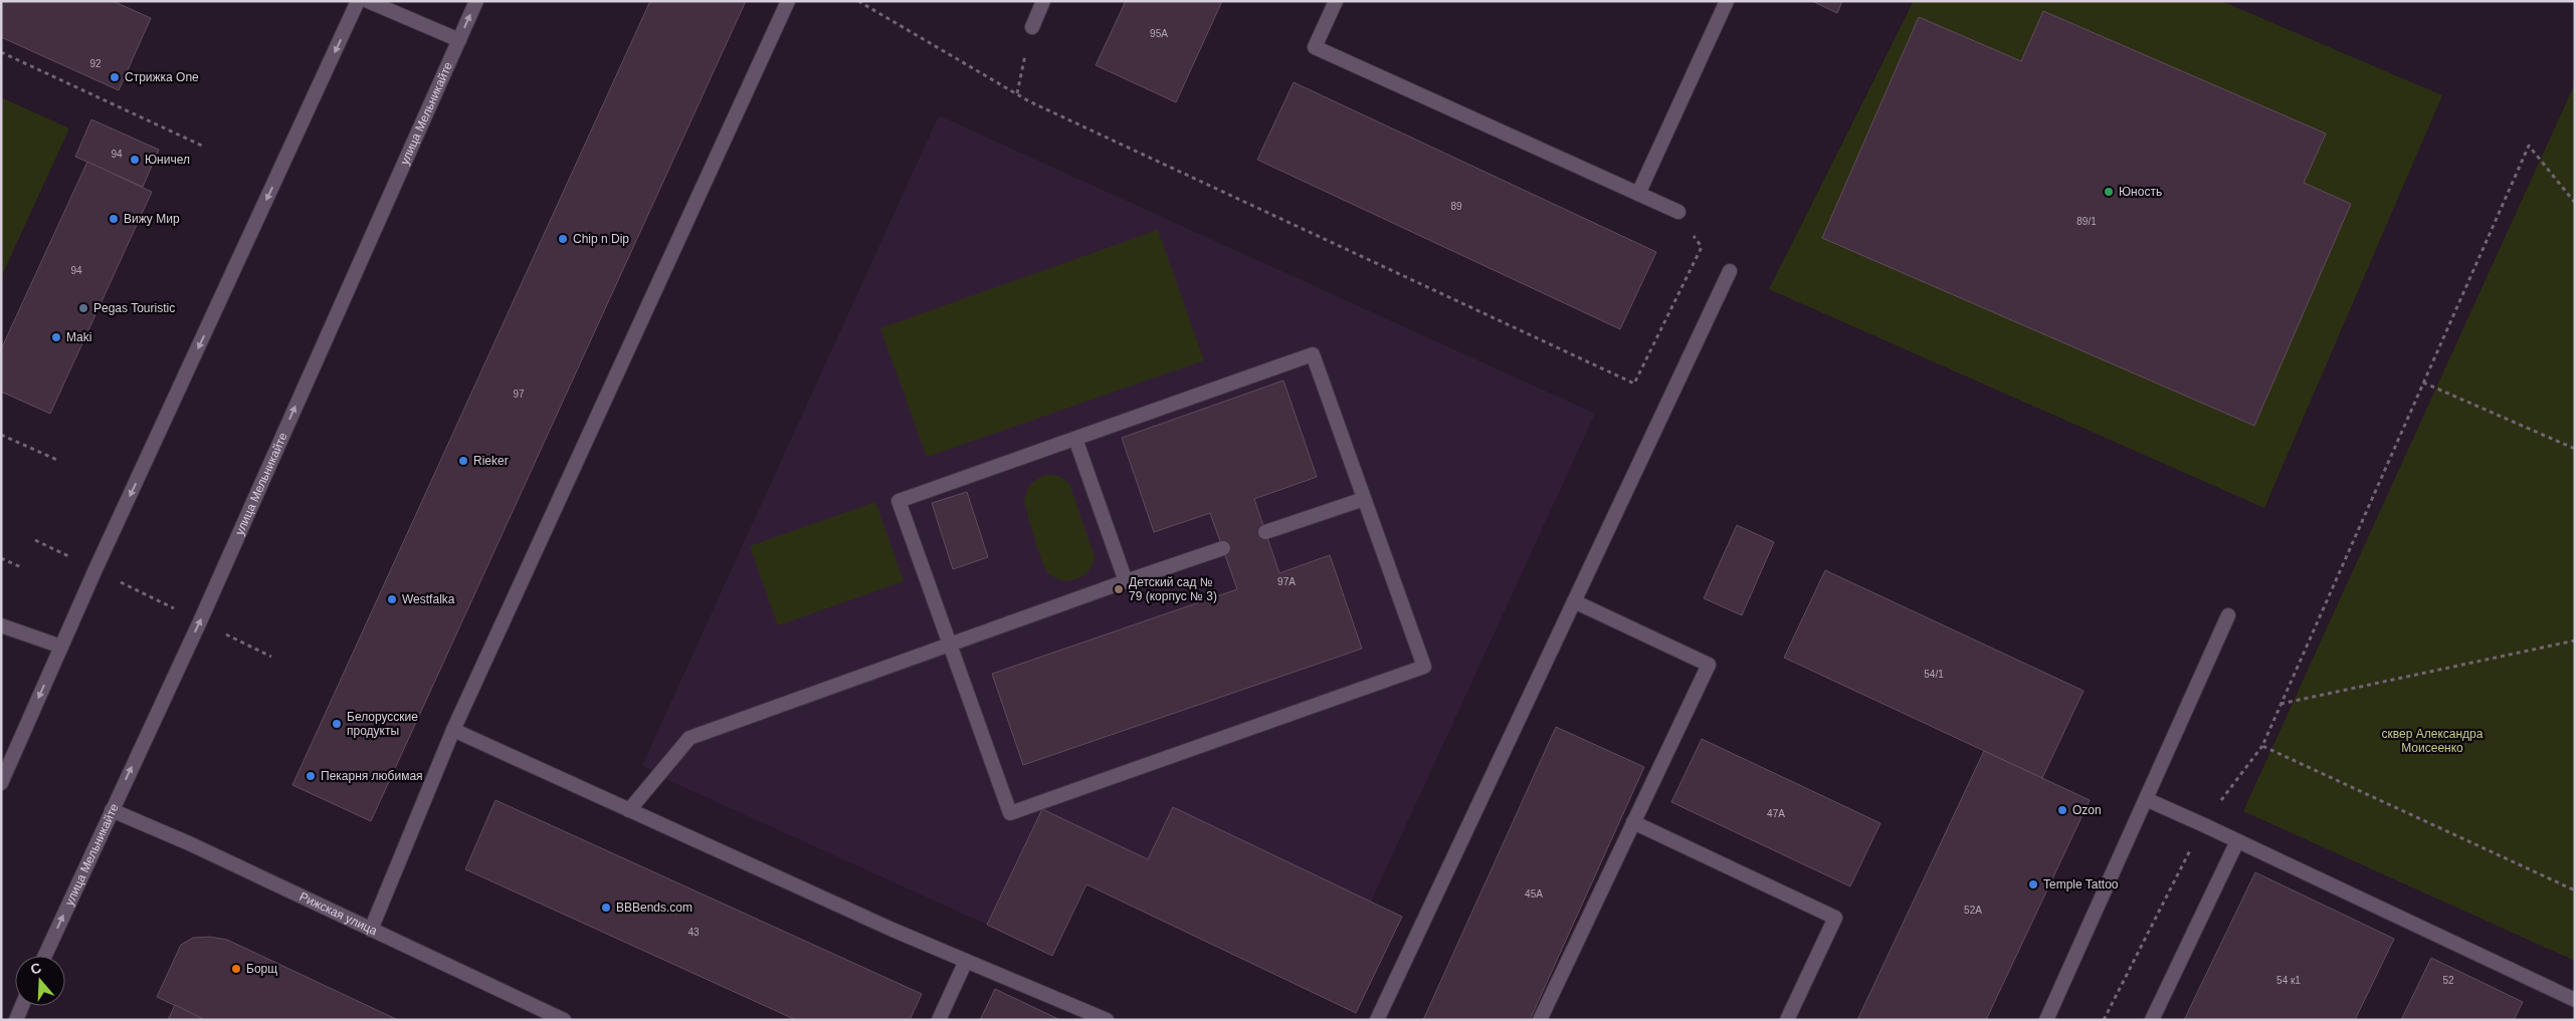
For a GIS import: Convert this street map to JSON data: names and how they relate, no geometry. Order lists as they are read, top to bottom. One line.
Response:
{"streets":{"main road":["улица Мельникайте","Рижская улица"]},"crossings":[["улица Мельникайте","Рижская улица"]],"parks":["сквер Александра Моисеенко"],"places":["Стрижка One","Юничел","Юность","Вижу Мир","Chip n Dip","Pegas Touristic","Maki","Rieker","Детский сад № 79 (корпус № 3)","Westfalka","Белорусские продукты","Пекарня любимая","Ozon","Temple Tattoo","BBBends.com","Борщ"],"house_numbers":["95А","92","94","89","89/1","94","97","97А","54/1","47А","45А","52А","43","54 к1","52"],"north":"top"}
